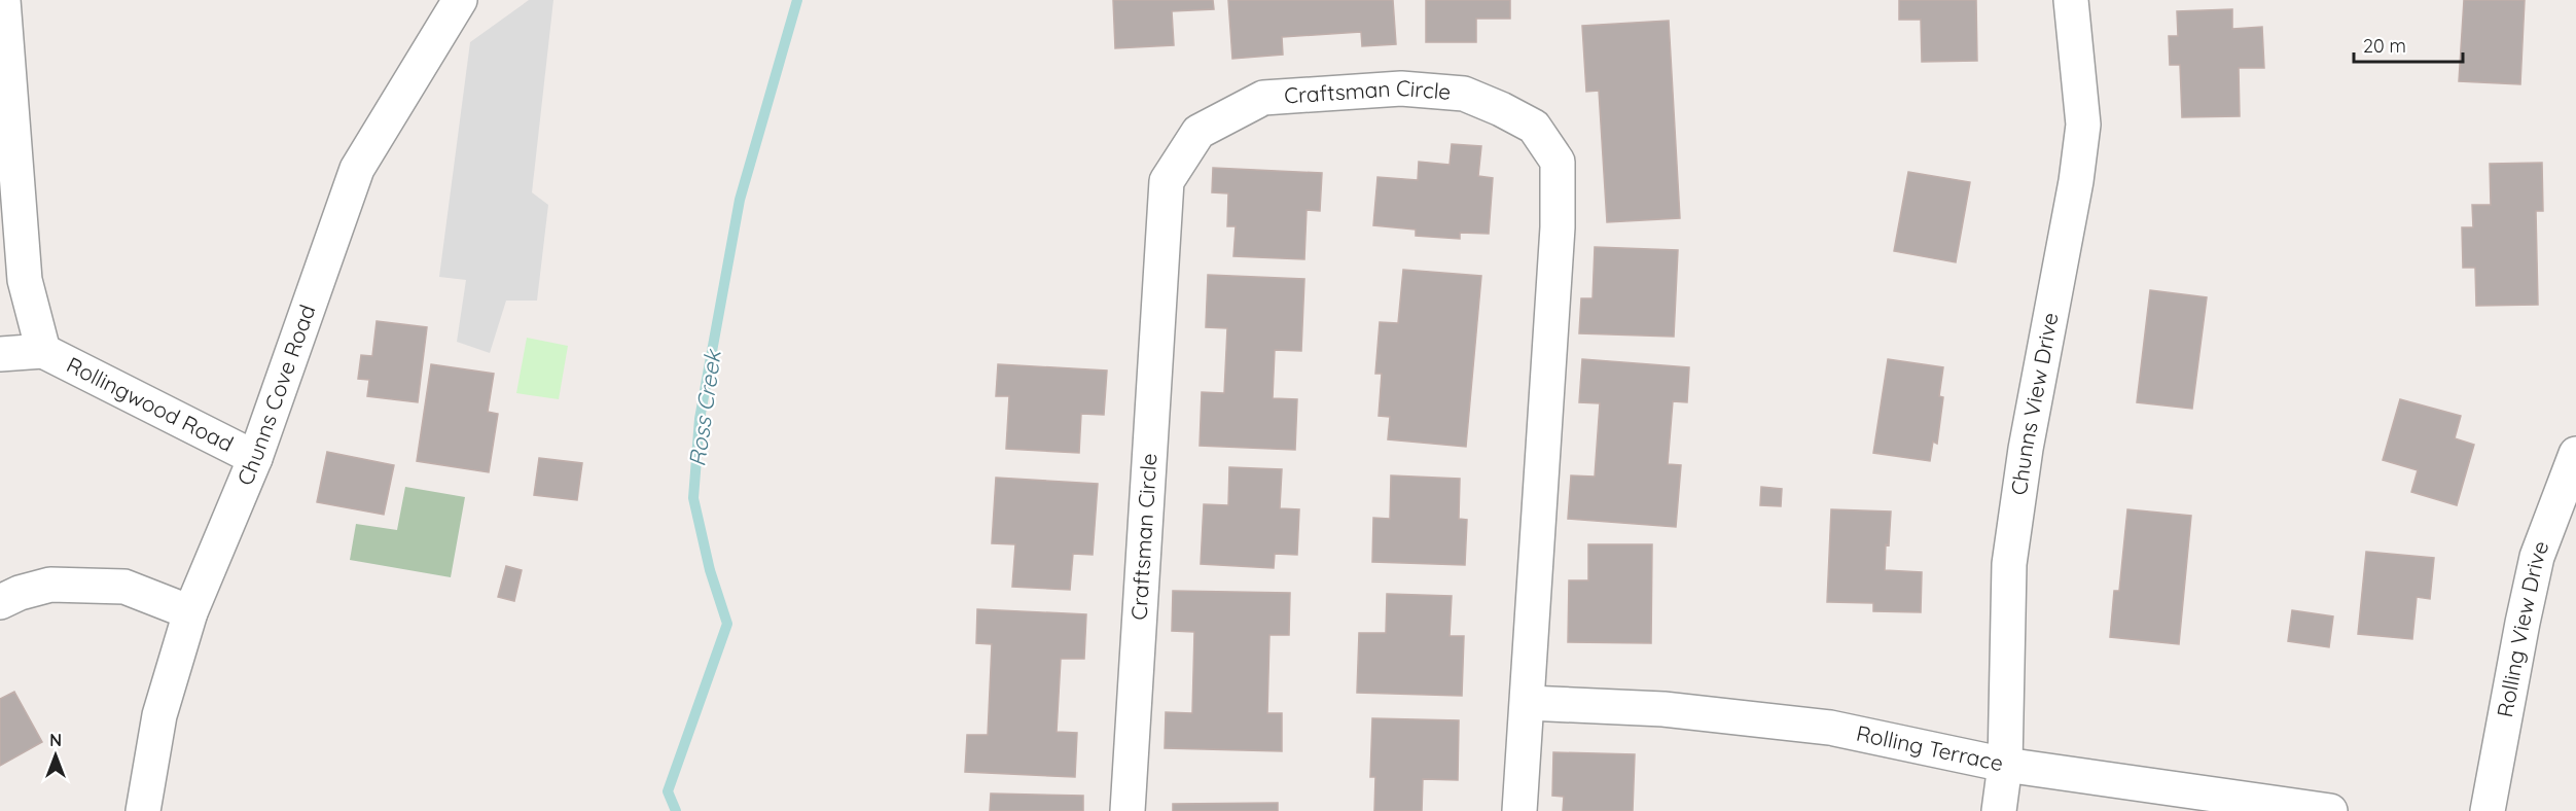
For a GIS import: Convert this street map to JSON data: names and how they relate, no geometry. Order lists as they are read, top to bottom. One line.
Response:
{"streets":{"street":["Craftsman Circle","Chunns Cove Road","Rollingwood Road","Chunns View Drive","Rolling View Drive","Rolling Terrace"]},"crossings":[["Craftsman Circle","Rolling Terrace"],["Chunns Cove Road","Rollingwood Road"],["Chunns View Drive","Rolling Terrace"]],"water":["Ross Creek"],"scale_bar":"20 m","north":"top"}
